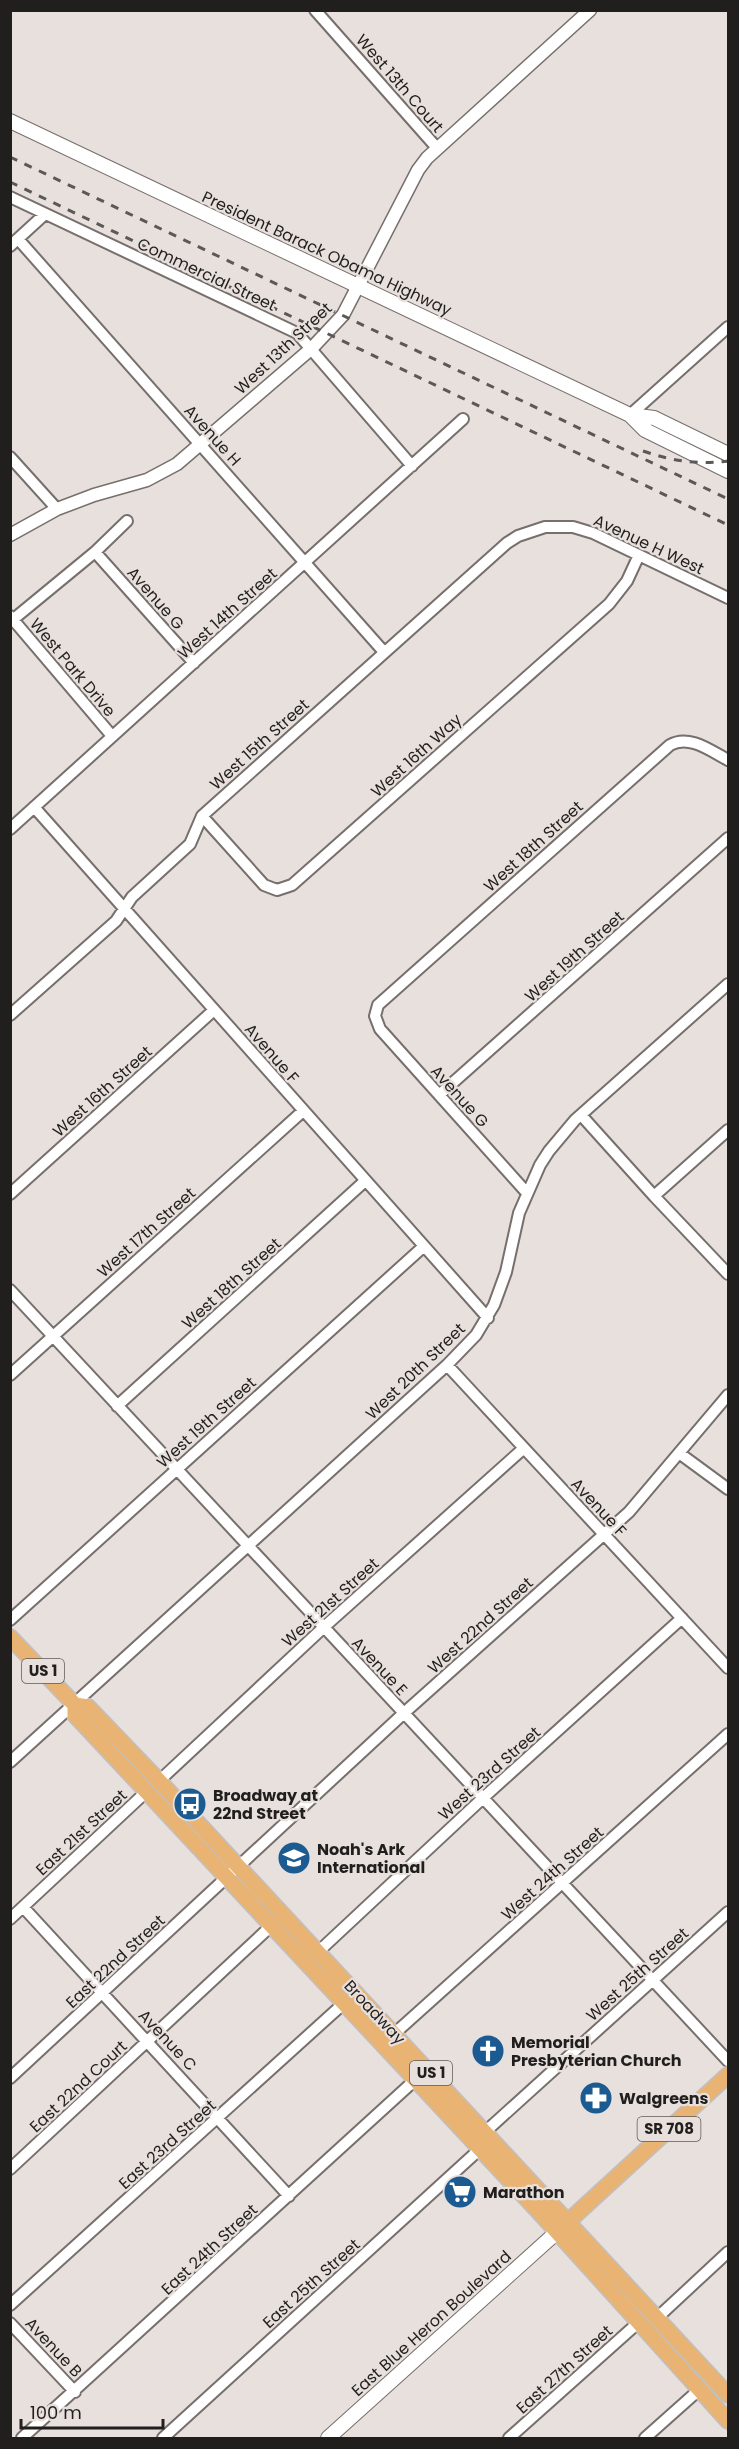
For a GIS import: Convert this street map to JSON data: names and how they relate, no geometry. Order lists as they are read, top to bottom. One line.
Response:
{"streets":{"main road":["President Barack Obama Highway","US 1","Broadway","SR 708","East Blue Heron Boulevard"],"street":["West 13th Court","Commercial Street","West 13th Street","Avenue H","Avenue H West","Avenue G","West 14th Street","West Park Drive","West 15th Street","West 16th Way","West 18th Street","West 19th Street","Avenue F","West 16th Street","West 17th Street","West 20th Street","West 21st Street","West 22nd Street","Avenue E","West 23rd Street","East 21st Street","West 24th Street","East 22nd Street","West 25th Street","Avenue C","East 22nd Court","East 23rd Street","East 24th Street","East 25th Street","Avenue B","East 27th Street"]},"crossings":[["West 13th Court","West 13th Street"],["President Barack Obama Highway","West 13th Street"],["Commercial Street","West 13th Street"],["Commercial Street","West 14th Street"],["West 13th Street","Avenue H"],["Avenue H","West 14th Street"],["Avenue H","West 15th Street"],["Avenue H West","West 15th Street"],["Avenue H West","West 16th Way"],["Avenue G","West 14th Street"],["Avenue G","West 18th Street"],["Avenue G","West 19th Street"],["Avenue G","West 20th Street"],["West 14th Street","West Park Drive"],["West 14th Street","Avenue F"],["West 15th Street","West 16th Way"],["West 15th Street","Avenue F"],["West 18th Street","Avenue F"],["West 18th Street","Avenue E"],["West 19th Street","Avenue F"],["West 19th Street","Avenue E"],["Avenue F","West 16th Street"],["Avenue F","West 17th Street"],["Avenue F","West 20th Street"],["Avenue F","West 21st Street"],["Avenue F","West 22nd Street"],["Avenue F","West 23rd Street"],["West 17th Street","Avenue E"],["West 20th Street","Avenue E"],["West 20th Street","Broadway"],["West 21st Street","Avenue E"],["West 21st Street","Broadway"],["West 22nd Street","Avenue E"],["West 22nd Street","East 22nd Street"],["West 22nd Street","Broadway"],["Avenue E","West 23rd Street"],["Avenue E","West 24th Street"],["Avenue E","West 25th Street"],["West 23rd Street","Broadway"],["East 21st Street","Broadway"],["East 21st Street","Avenue C"],["West 24th Street","Broadway"],["East 22nd Street","Broadway"],["East 22nd Street","Avenue C"],["West 25th Street","Broadway"],["Broadway","East 22nd Court"],["Broadway","SR 708"],["Broadway","East 23rd Street"],["Broadway","East 24th Street"],["Broadway","East 25th Street"],["Broadway","East Blue Heron Boulevard"],["Broadway","East 27th Street"],["Avenue C","East 22nd Court"],["Avenue C","East 23rd Street"],["Avenue C","East 24th Street"],["SR 708","East Blue Heron Boulevard"],["East 24th Street","Avenue B"]],"places":{"bus stop":["Broadway at 22nd Street"],"school or university":["Noah's Ark International"],"church":["Memorial Presbyterian Church"],"pharmacy":["Walgreens"],"supermarket":["Marathon"]},"scale_bar":"100 m"}
